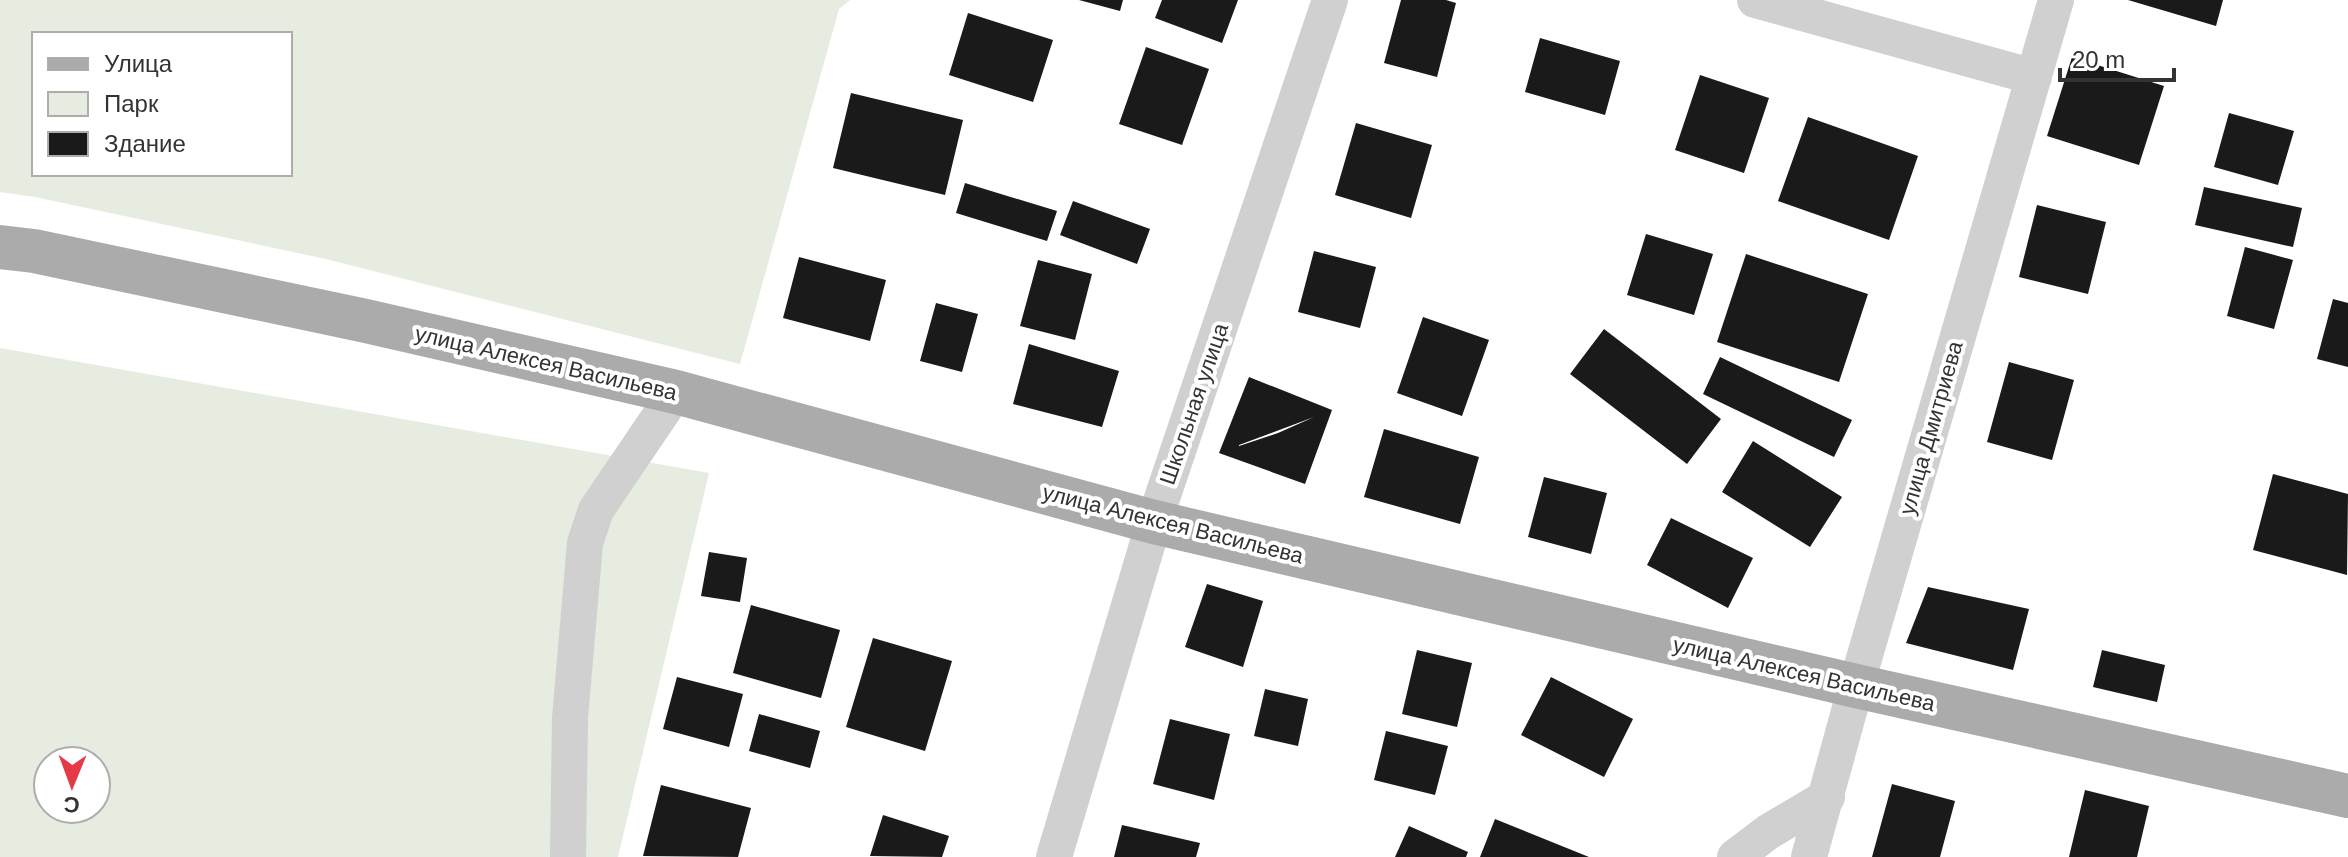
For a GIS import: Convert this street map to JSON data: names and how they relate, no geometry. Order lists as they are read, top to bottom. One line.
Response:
{"streets":{"main road":["улица Алексея Васильева"],"street":["Школьная улица","улица Дмитриева"]},"crossings":[["улица Алексея Васильева","Школьная улица"],["улица Алексея Васильева","улица Дмитриева"]],"legend":["Улица","Парк","Здание"],"scale_bar":"20 m","north":"bottom"}
